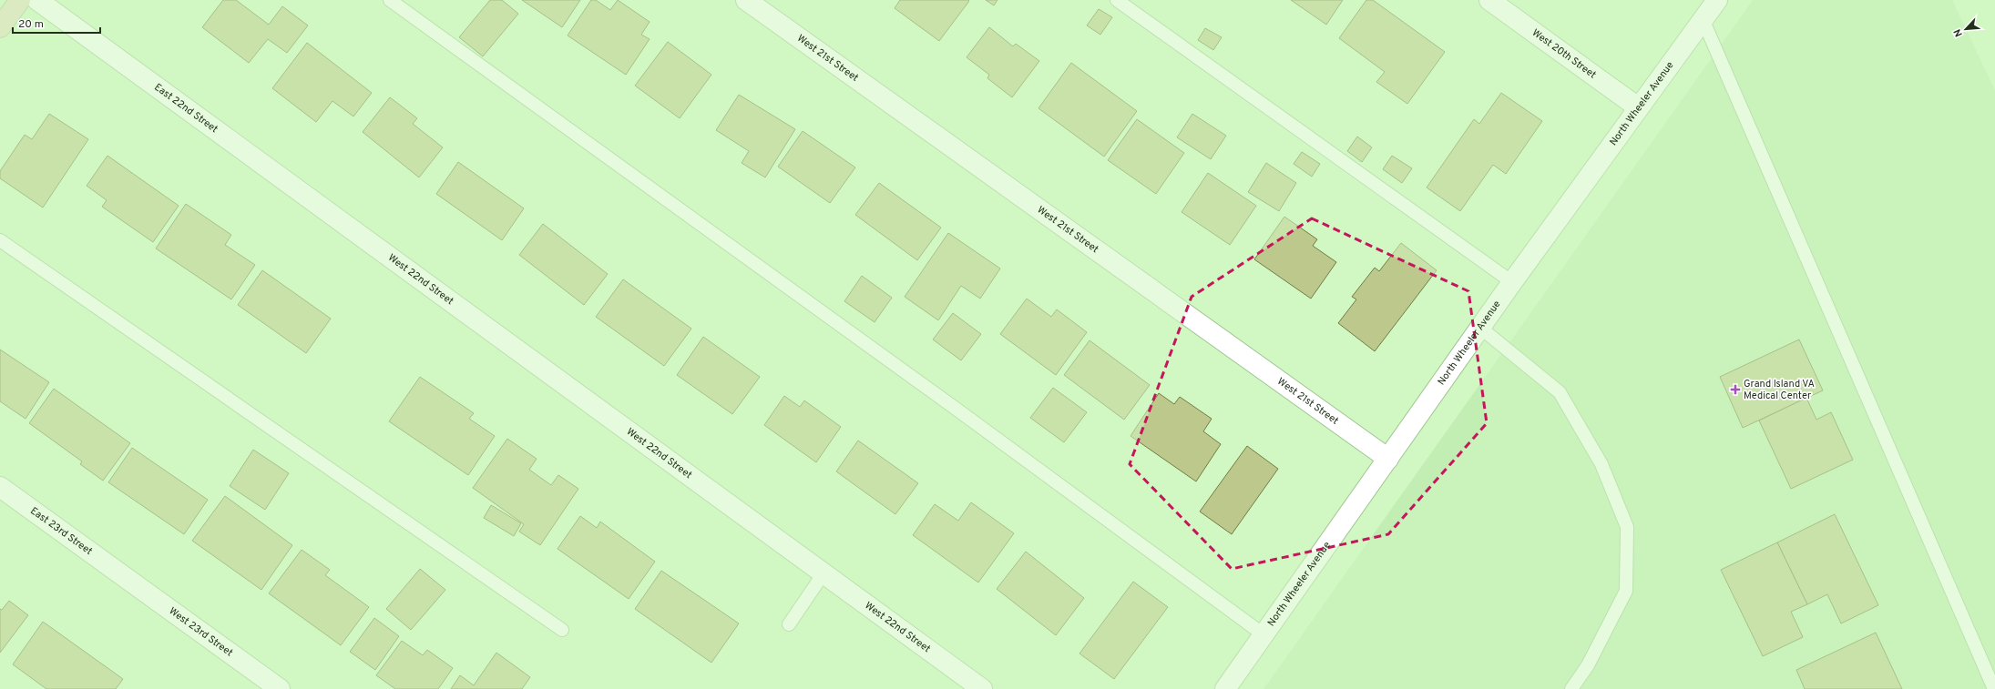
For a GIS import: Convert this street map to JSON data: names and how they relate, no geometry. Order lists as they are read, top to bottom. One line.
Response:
{"streets":{"street":["West 20th Street","West 21st Street","North Wheeler Avenue","East 22nd Street","West 22nd Street","East 23rd Street","West 23rd Street"]},"crossings":[["West 20th Street","North Wheeler Avenue"],["West 21st Street","North Wheeler Avenue"],["East 22nd Street","West 22nd Street"],["East 23rd Street","West 23rd Street"]],"places":{"health":["Grand Island VA Medical Center"]},"scale_bar":"20 m","north":"bottom left"}
